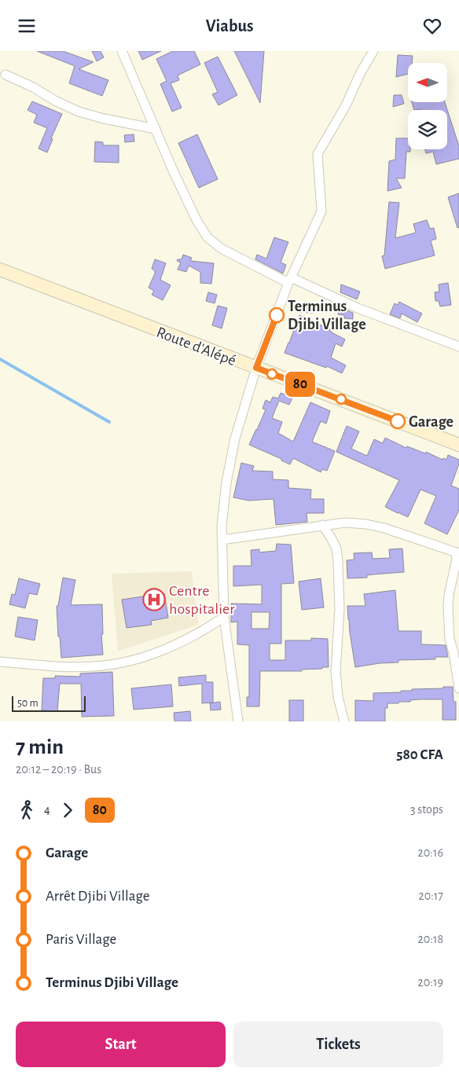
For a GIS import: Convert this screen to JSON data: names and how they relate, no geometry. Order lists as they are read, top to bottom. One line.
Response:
{"streets":{"main road":["Route d'Alépé"]},"places":{"other":["Terminus Djibi Village","Garage"],"hospital":["Centre hospitalier"]},"lines":["bus line 80"],"scale_bar":"50 m","north":"left","page":{"header":"Viabus","on_map":"80","scale":"50 m","heading":["7 min","20:12 – 20:19 · Bus","580 CFA"],"legs":["4","80","3 stops"],"list":[{"name":"Garage","value":"20:16"},{"name":"Arrêt Djibi Village","value":"20:17"},{"name":"Paris Village","value":"20:18"},{"name":"Terminus Djibi Village","value":"20:19"}],"buttons":["Start","Tickets"]}}
